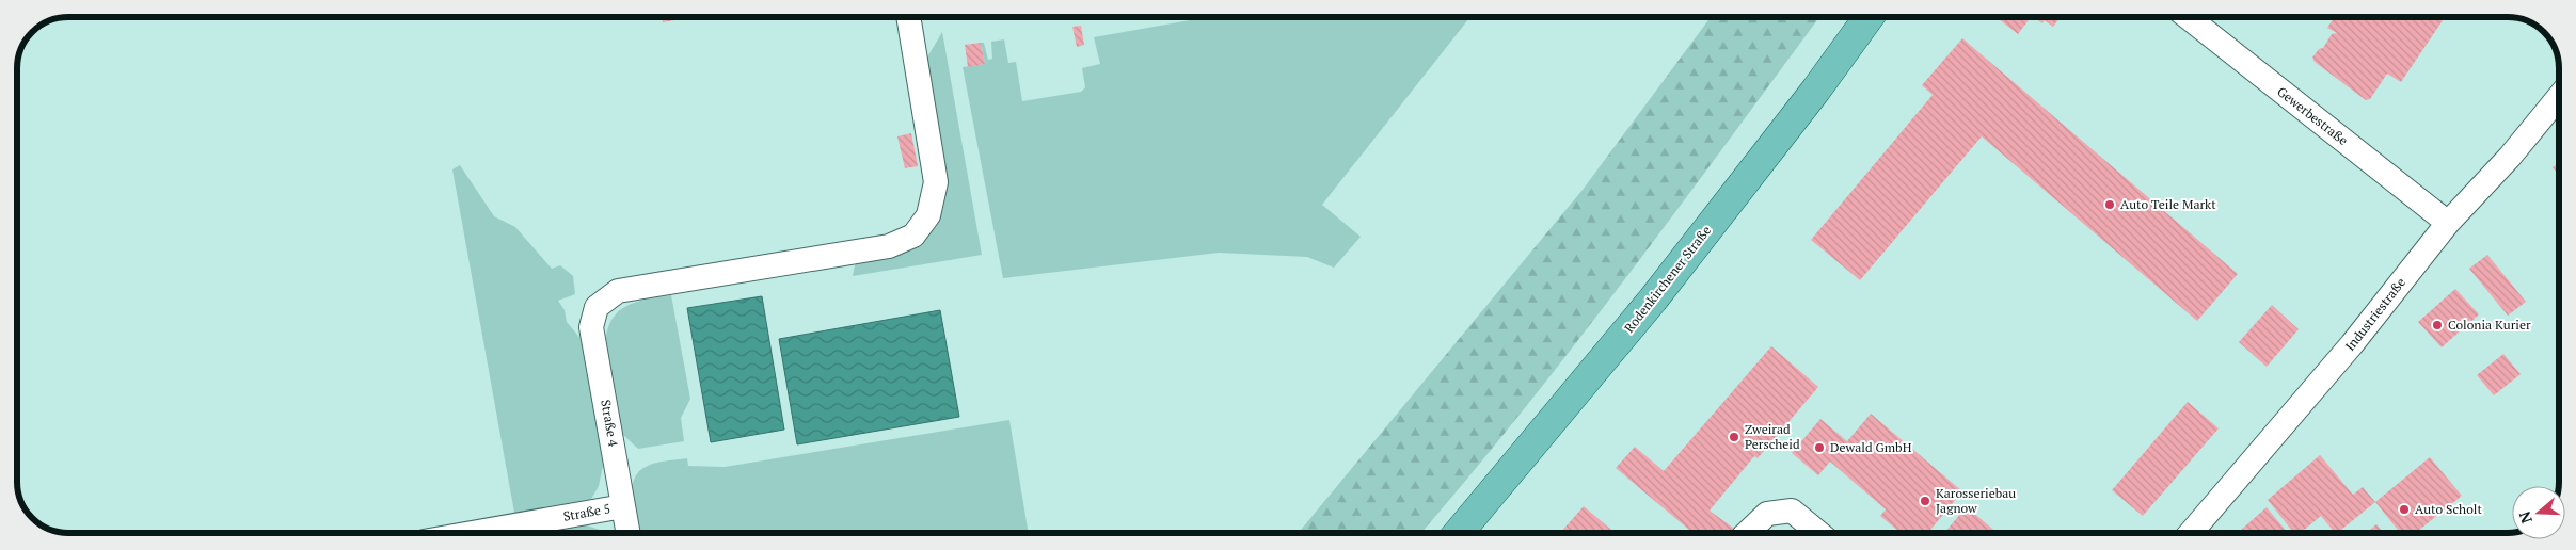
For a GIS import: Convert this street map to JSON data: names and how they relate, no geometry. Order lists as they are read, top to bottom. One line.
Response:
{"streets":{"main road":["Rodenkirchener Straße"],"street":["Gewerbestraße","Industriestraße","Straße 4","Straße 5"]},"crossings":[["Gewerbestraße","Industriestraße"],["Straße 4","Straße 5"]],"places":["Auto Teile Markt","Colonia Kurier","Zweirad Perscheid","Dewald GmbH","Karosseriebau Jagnow","Auto Scholt"],"north":"left"}
